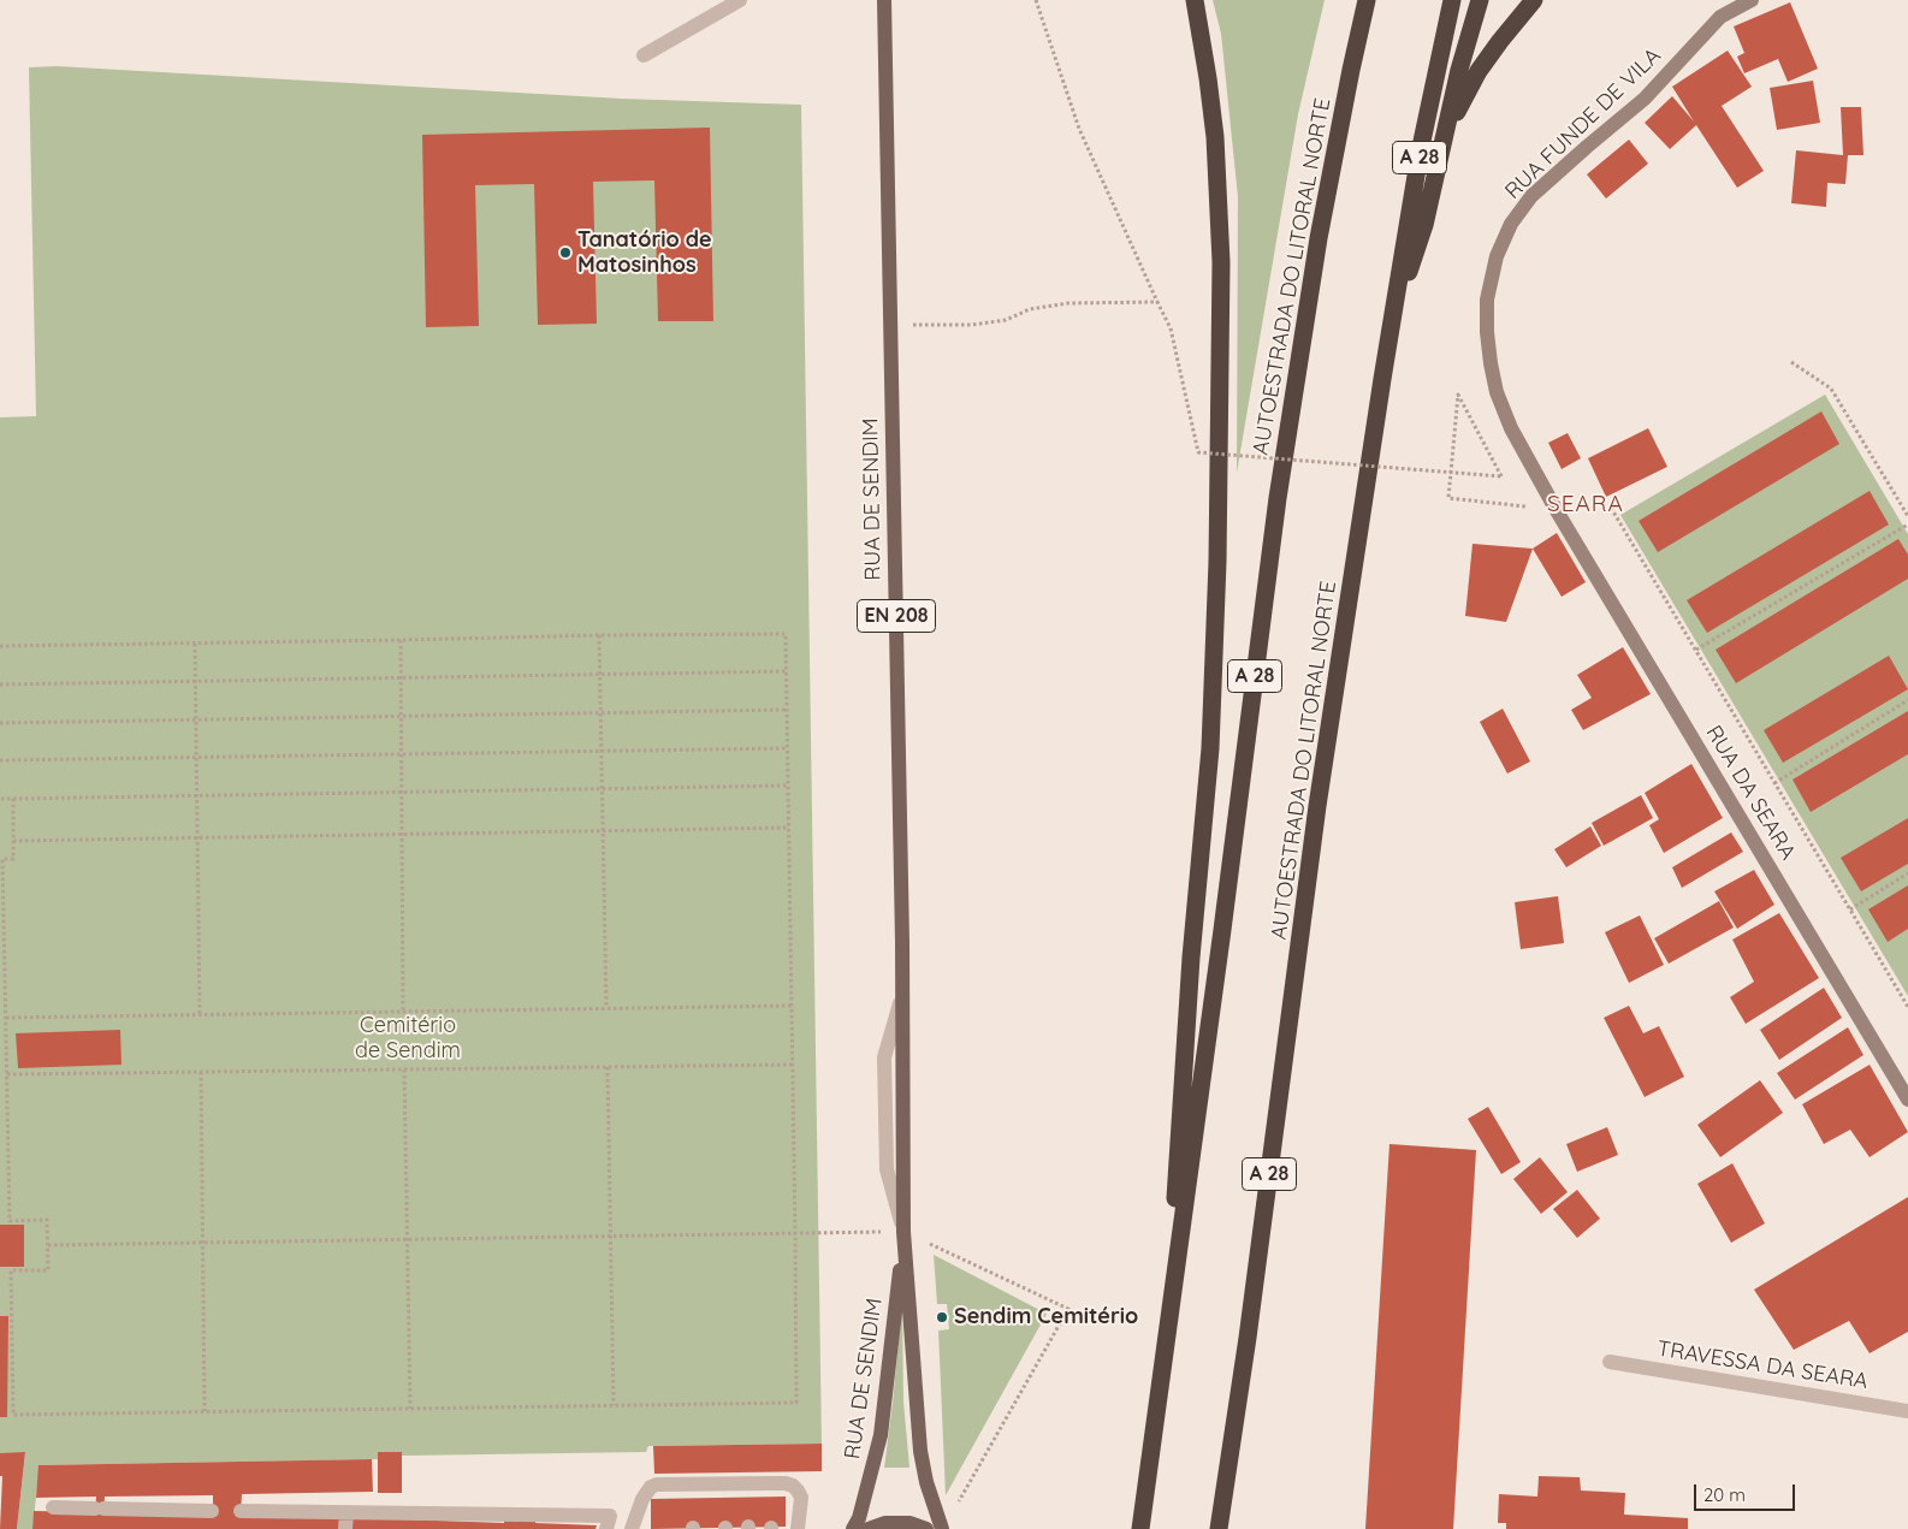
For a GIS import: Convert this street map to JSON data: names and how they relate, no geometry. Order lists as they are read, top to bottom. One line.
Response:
{"streets":{"highway":["A 28","AUTOESTRADA DO LITORAL NORTE"],"main road":["RUA DE SENDIM","EN 208"],"street":["RUA FUNDE DE VILA","RUA DA SEARA","TRAVESSA DA SEARA"]},"crossings":[["RUA FUNDE DE VILA","RUA DA SEARA"]],"districts":["SEARA"],"parks":["Cemitério de Sendim"],"places":["Tanatório de Matosinhos","Sendim Cemitério"],"scale_bar":"20 m"}
